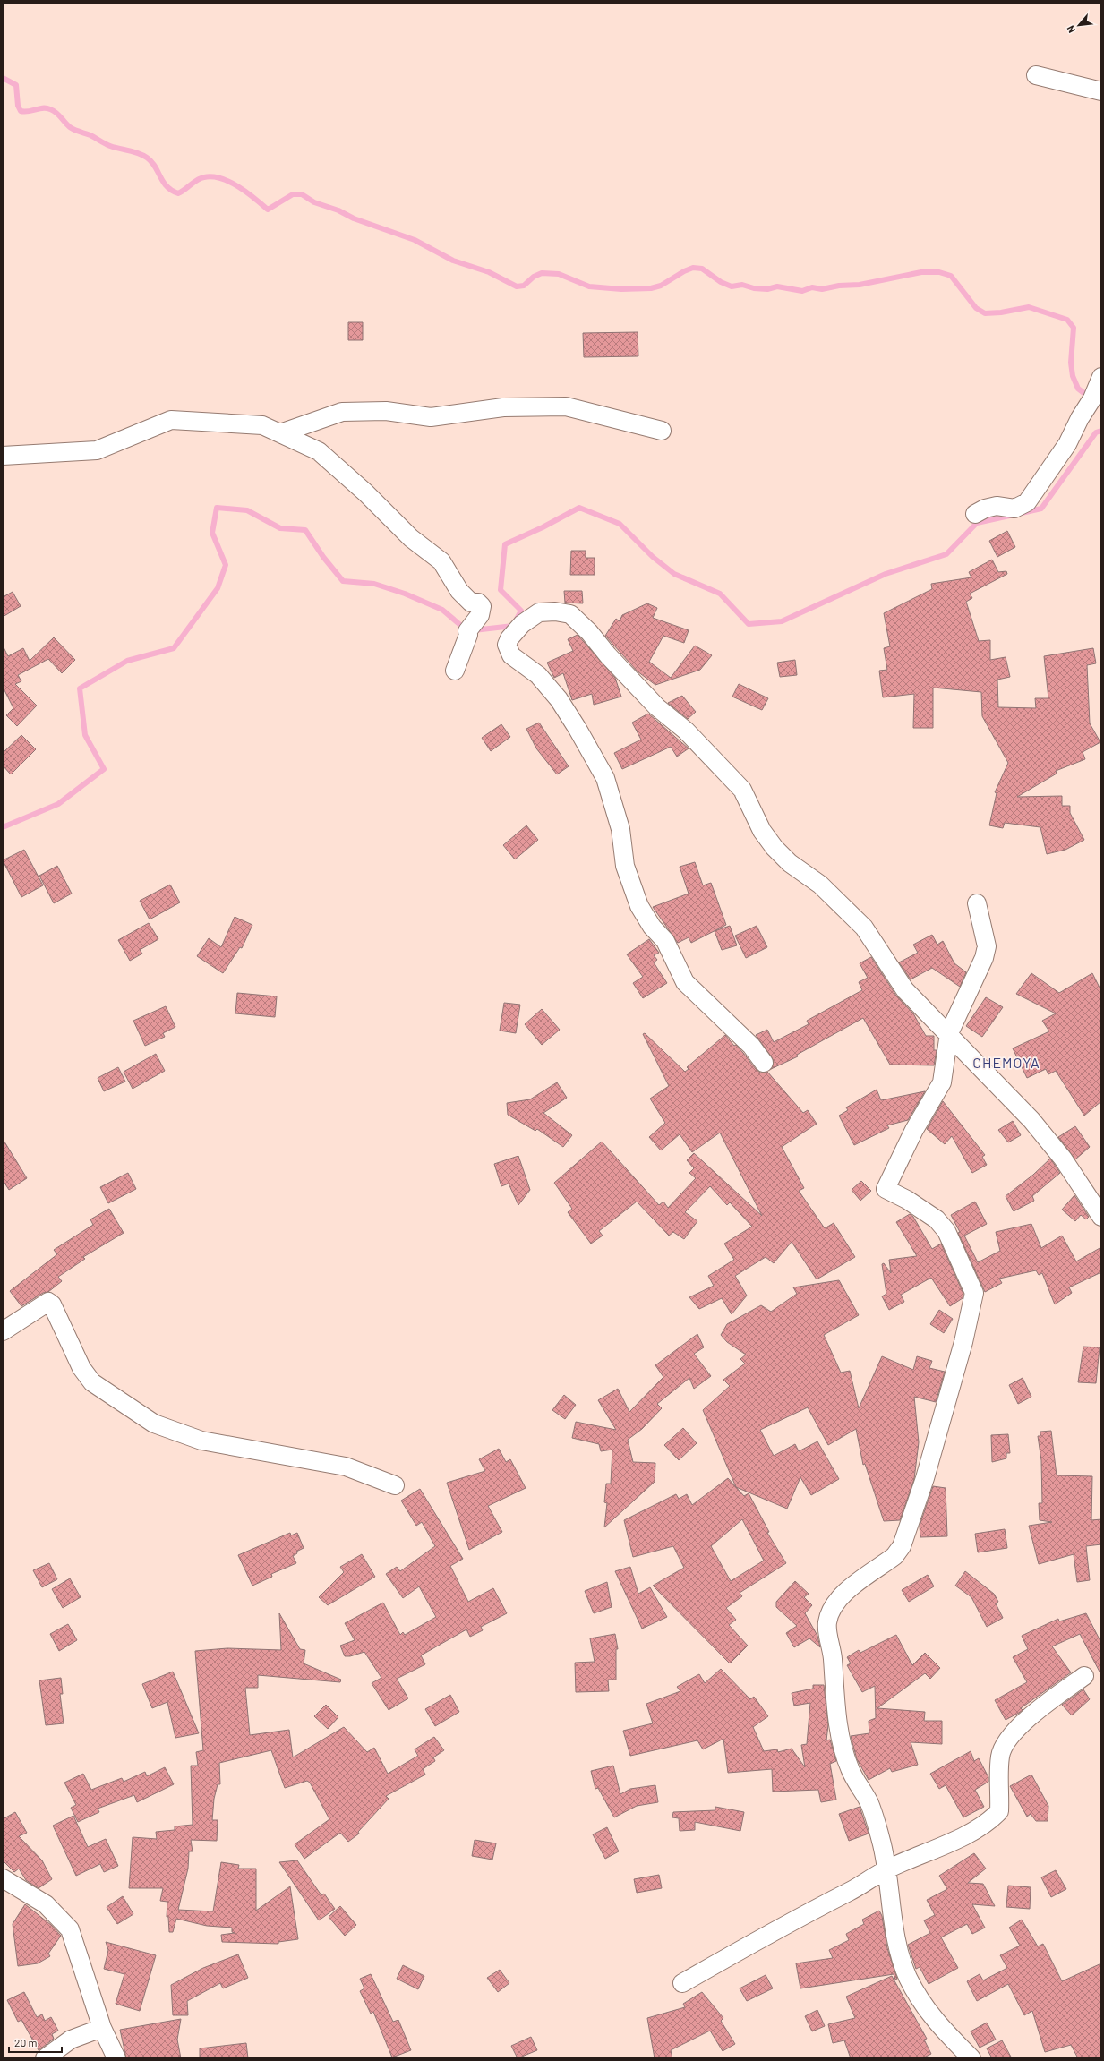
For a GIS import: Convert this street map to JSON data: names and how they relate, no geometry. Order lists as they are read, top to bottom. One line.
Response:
{"districts":["CHEMOYA"],"scale_bar":"20 m","north":"bottom left"}
